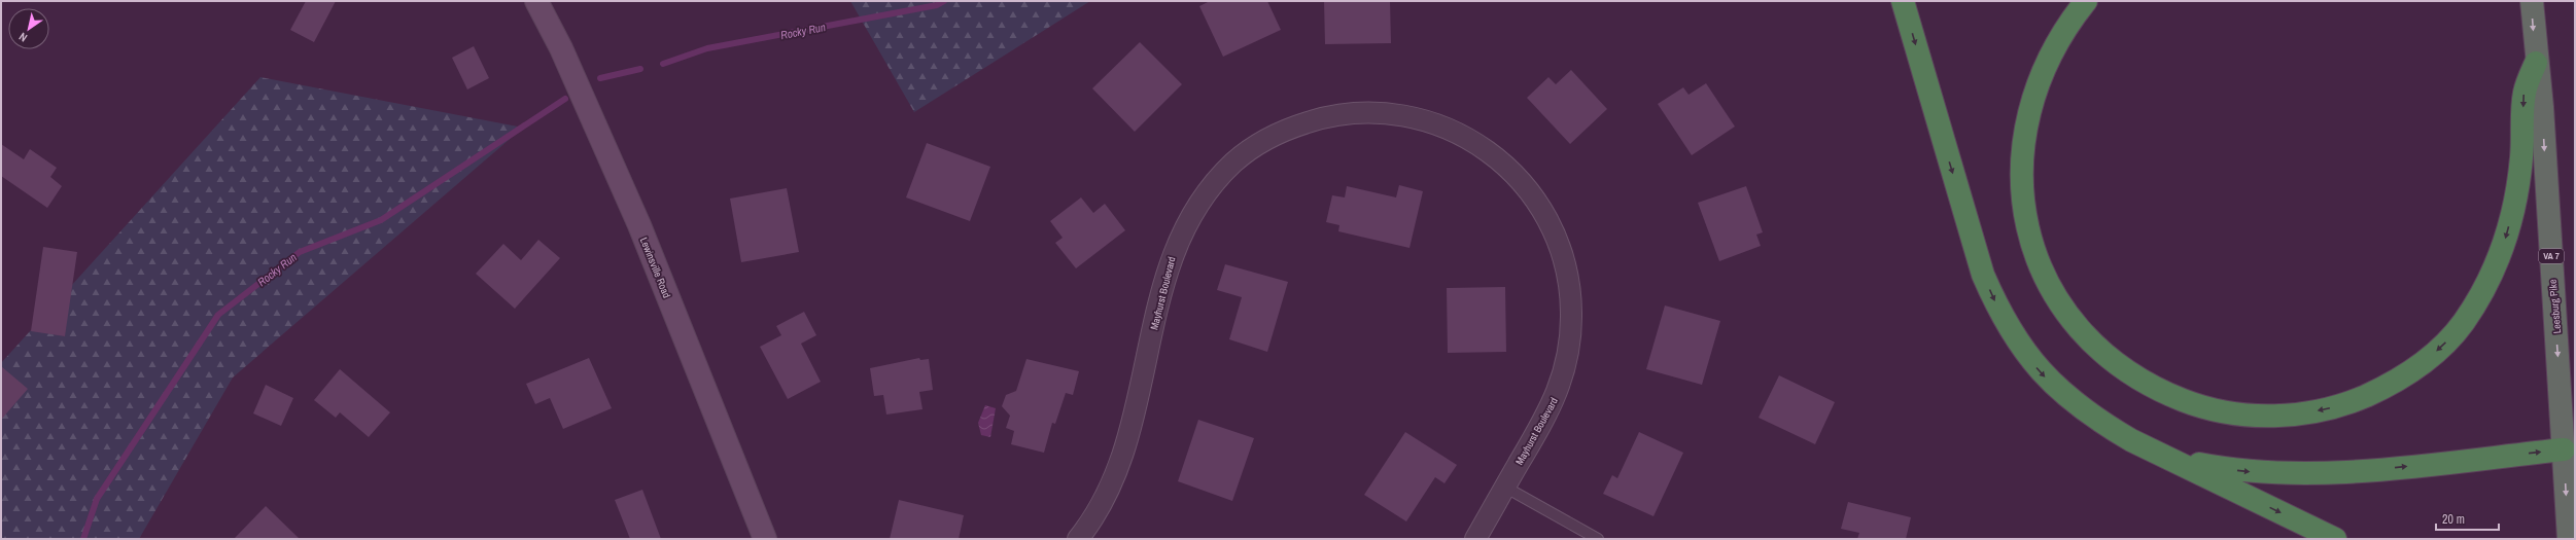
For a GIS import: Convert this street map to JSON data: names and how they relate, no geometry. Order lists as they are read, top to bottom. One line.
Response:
{"streets":{"highway":["VA 7","Leesburg Pike"],"main road":["Lewinsville Road"],"street":["Mayhurst Boulevard"]},"one_way":["Leesburg Pike"],"water":["Rocky Run"],"scale_bar":"20 m","north":"bottom left"}
